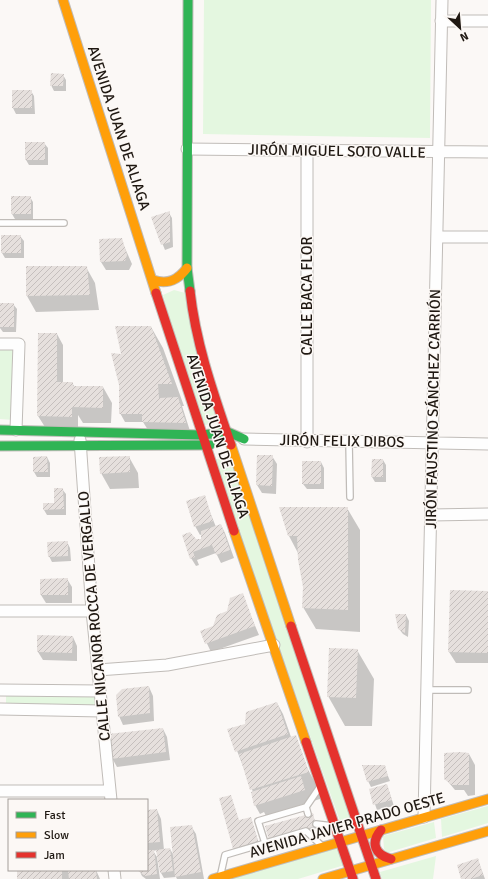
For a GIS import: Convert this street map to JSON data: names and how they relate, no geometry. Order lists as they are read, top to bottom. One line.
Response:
{"streets":{"main road":["AVENIDA JUAN DE ALIAGA","AVENIDA JAVIER PRADO OESTE"],"street":["JIRÓN MIGUEL SOTO VALLE","CALLE BACA FLOR","JIRÓN FAUSTINO SÁNCHEZ CARRIÓN","JIRÓN FELIX DIBOS","CALLE NICANOR ROCCA DE VERGALLO"]},"crossings":[["AVENIDA JUAN DE ALIAGA","JIRÓN MIGUEL SOTO VALLE"],["AVENIDA JUAN DE ALIAGA","AVENIDA JAVIER PRADO OESTE"],["JIRÓN MIGUEL SOTO VALLE","CALLE BACA FLOR"],["JIRÓN MIGUEL SOTO VALLE","JIRÓN FAUSTINO SÁNCHEZ CARRIÓN"],["CALLE BACA FLOR","JIRÓN FELIX DIBOS"],["JIRÓN FAUSTINO SÁNCHEZ CARRIÓN","JIRÓN FELIX DIBOS"],["JIRÓN FAUSTINO SÁNCHEZ CARRIÓN","AVENIDA JAVIER PRADO OESTE"]],"legend":["Fast","Slow","Jam"],"north":"bottom right"}
